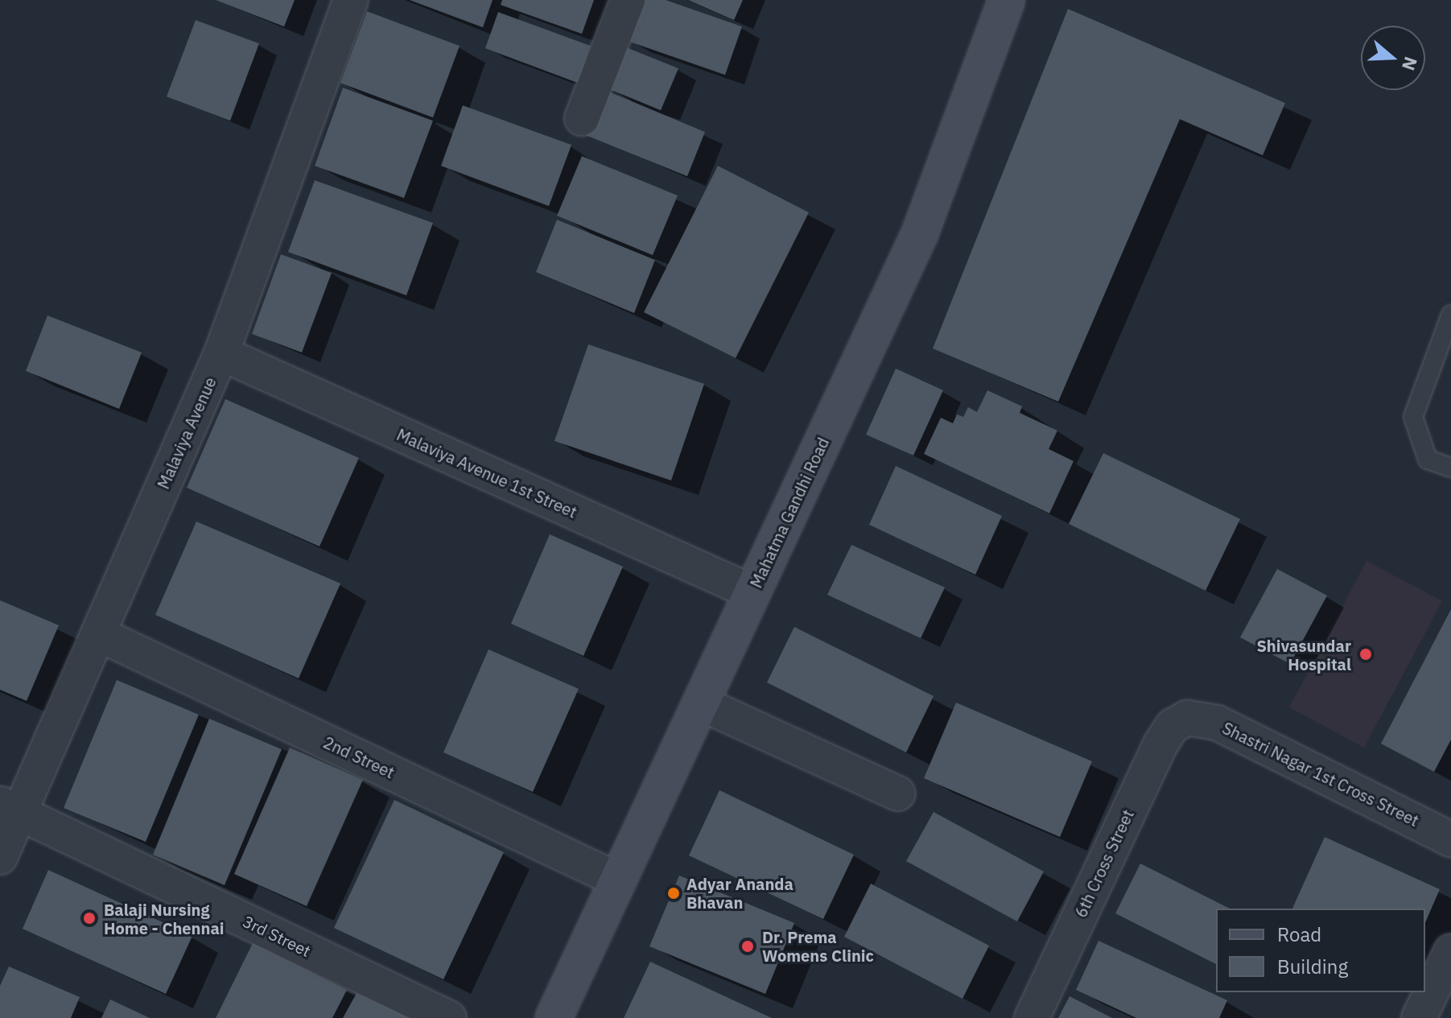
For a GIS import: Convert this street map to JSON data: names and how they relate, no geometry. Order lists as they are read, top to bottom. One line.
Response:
{"streets":{"main road":["Mahatma Gandhi Road"],"street":["Malaviya Avenue","Malaviya Avenue 1st Street","2nd Street","Shastri Nagar 1st Cross Street","6th Cross Street","3rd Street"]},"crossings":[["Malaviya Avenue","Malaviya Avenue 1st Street"],["Malaviya Avenue","2nd Street"],["Malaviya Avenue","3rd Street"],["Malaviya Avenue 1st Street","Mahatma Gandhi Road"],["Mahatma Gandhi Road","2nd Street"],["Shastri Nagar 1st Cross Street","6th Cross Street"]],"places":["Shivasundar Hospital","Adyar Ananda Bhavan","Balaji Nursing Home - Chennai","Dr. Prema Womens Clinic"],"legend":["Road","Building"],"north":"right"}
